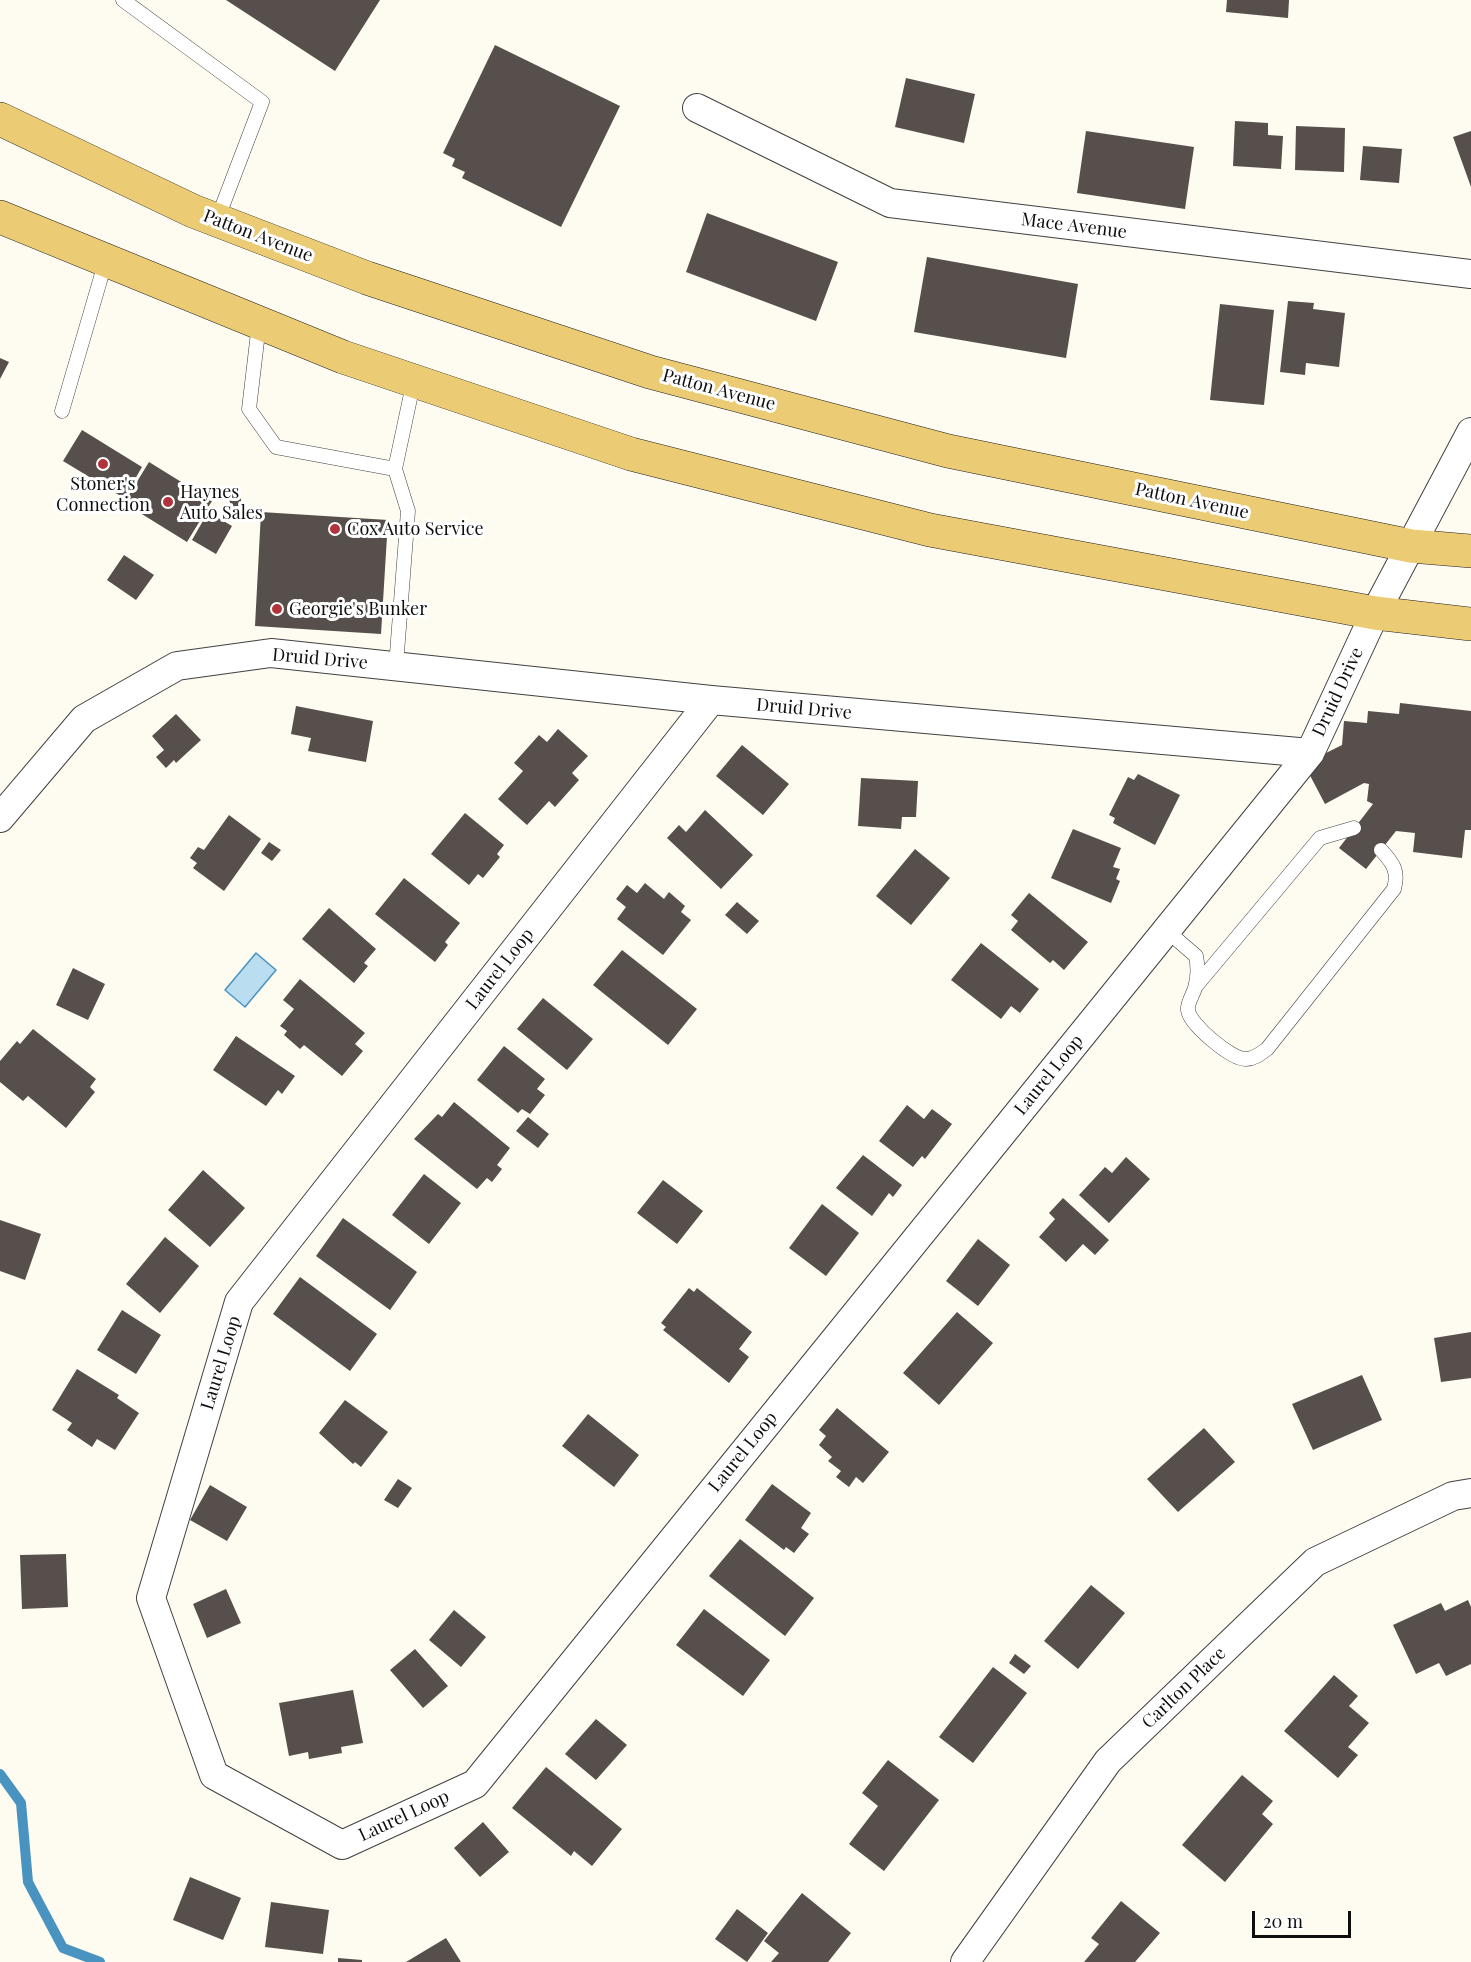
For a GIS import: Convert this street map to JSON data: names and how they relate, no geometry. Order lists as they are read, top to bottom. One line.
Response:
{"streets":{"main road":["Patton Avenue"],"street":["Mace Avenue","Druid Drive","Laurel Loop","Carlton Place"]},"crossings":[["Patton Avenue","Druid Drive"],["Druid Drive","Laurel Loop"]],"places":["Stoner's Connection","Haynes Auto Sales","Cox Auto Service","Georgie's Bunker"],"scale_bar":"20 m"}
